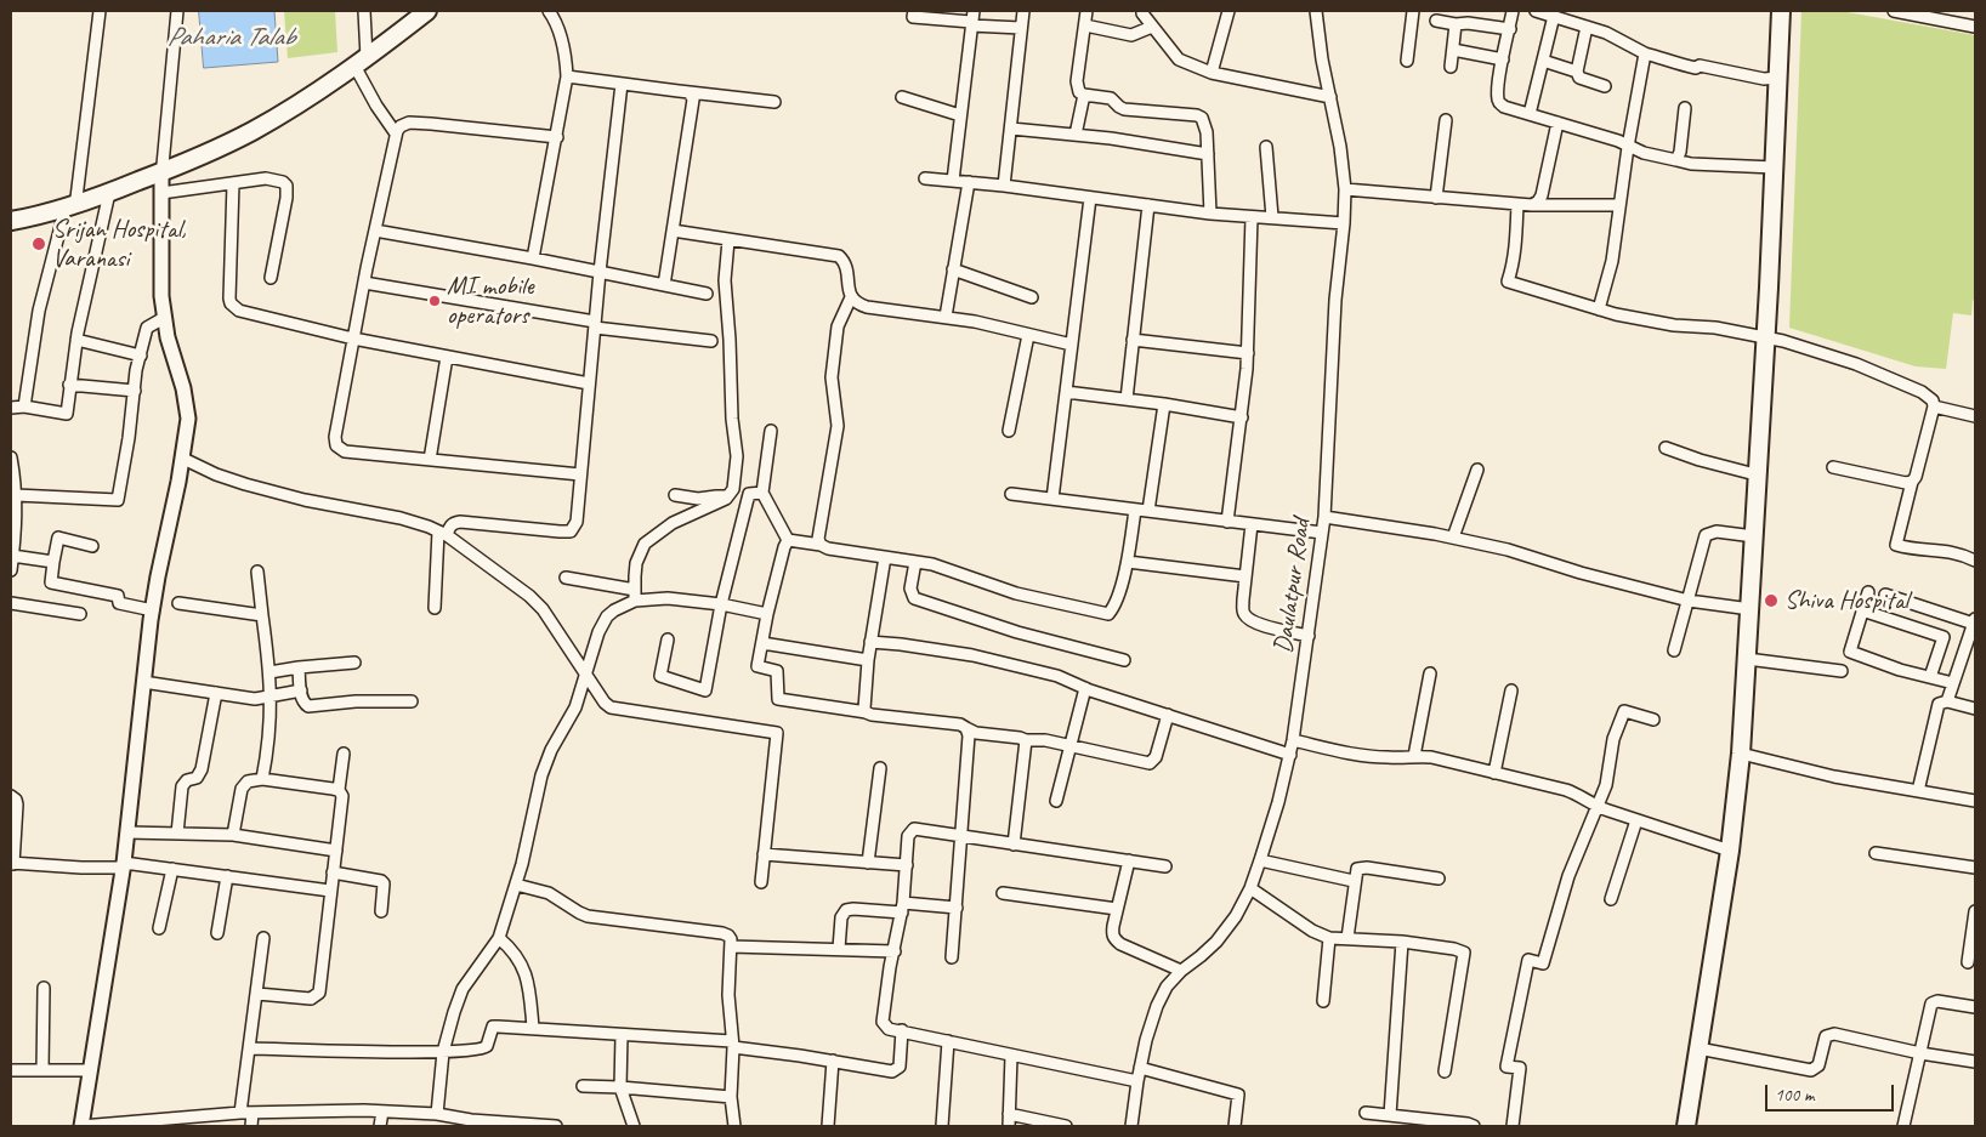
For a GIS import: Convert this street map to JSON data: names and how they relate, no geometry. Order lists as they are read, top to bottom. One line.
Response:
{"streets":{"street":["Daulatpur Road"]},"water":["Paharia Talab"],"places":["Srijan Hospital, Varanasi","MI mobile operators","Shiva Hospital"],"scale_bar":"100 m"}
